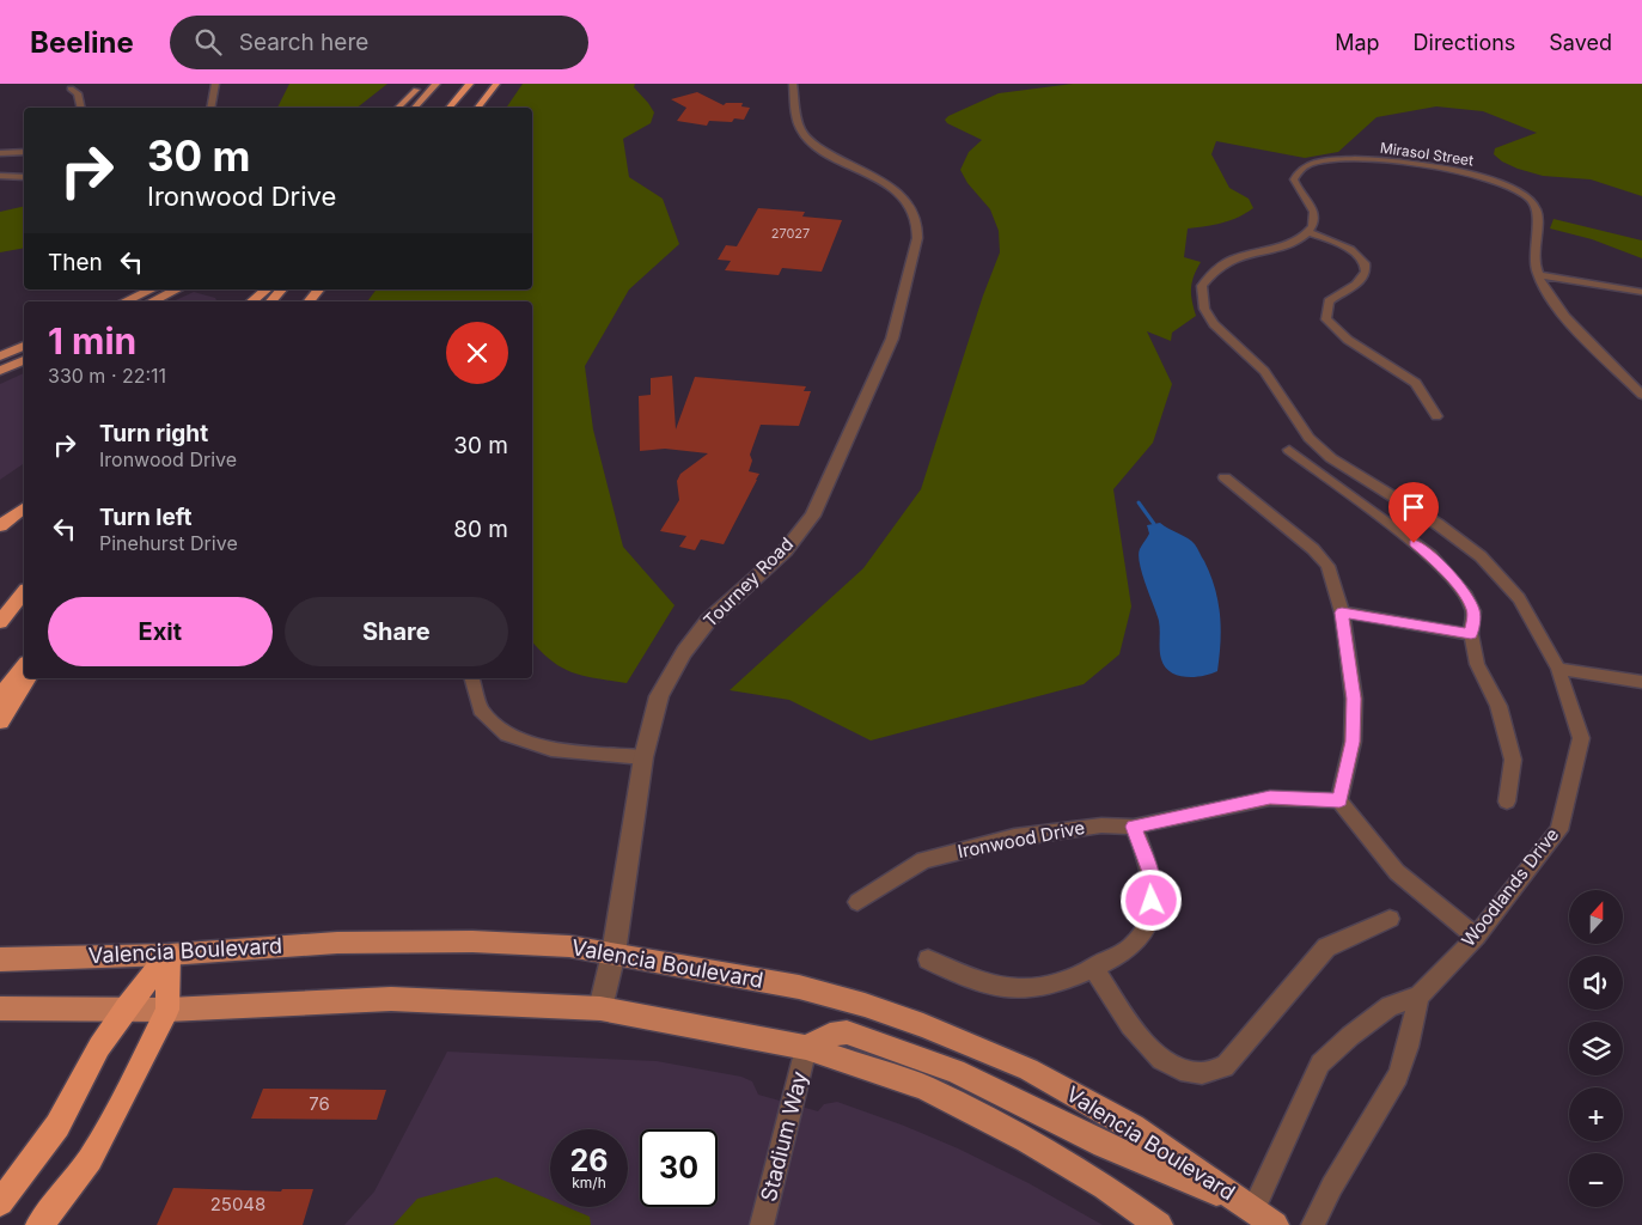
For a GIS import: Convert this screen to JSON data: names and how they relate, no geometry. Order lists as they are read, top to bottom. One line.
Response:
{"streets":{"main road":["Valencia Boulevard"],"street":["Mirasol Street","Tourney Road","Ironwood Drive","Woodlands Drive","Stadium Way"]},"crossings":[["Mirasol Street","Woodlands Drive"],["Tourney Road","Valencia Boulevard"],["Woodlands Drive","Valencia Boulevard"]],"house_numbers":["27027","76","25048"],"north":"top","page":{"header":"Beeline","search":"Search here","nav":["Map","Directions","Saved"],"turn":["30 m","Ironwood Drive"],"then":"Then","heading":["1 min","330 m · 22:11"],"list":[{"name":"Turn right","note":"Ironwood Drive","value":"30 m"},{"name":"Turn left","note":"Pinehurst Drive","value":"80 m"}],"buttons":["Exit","Share"],"map_buttons":["+","−"],"speed":"26 km/h","limit":"30"}}
